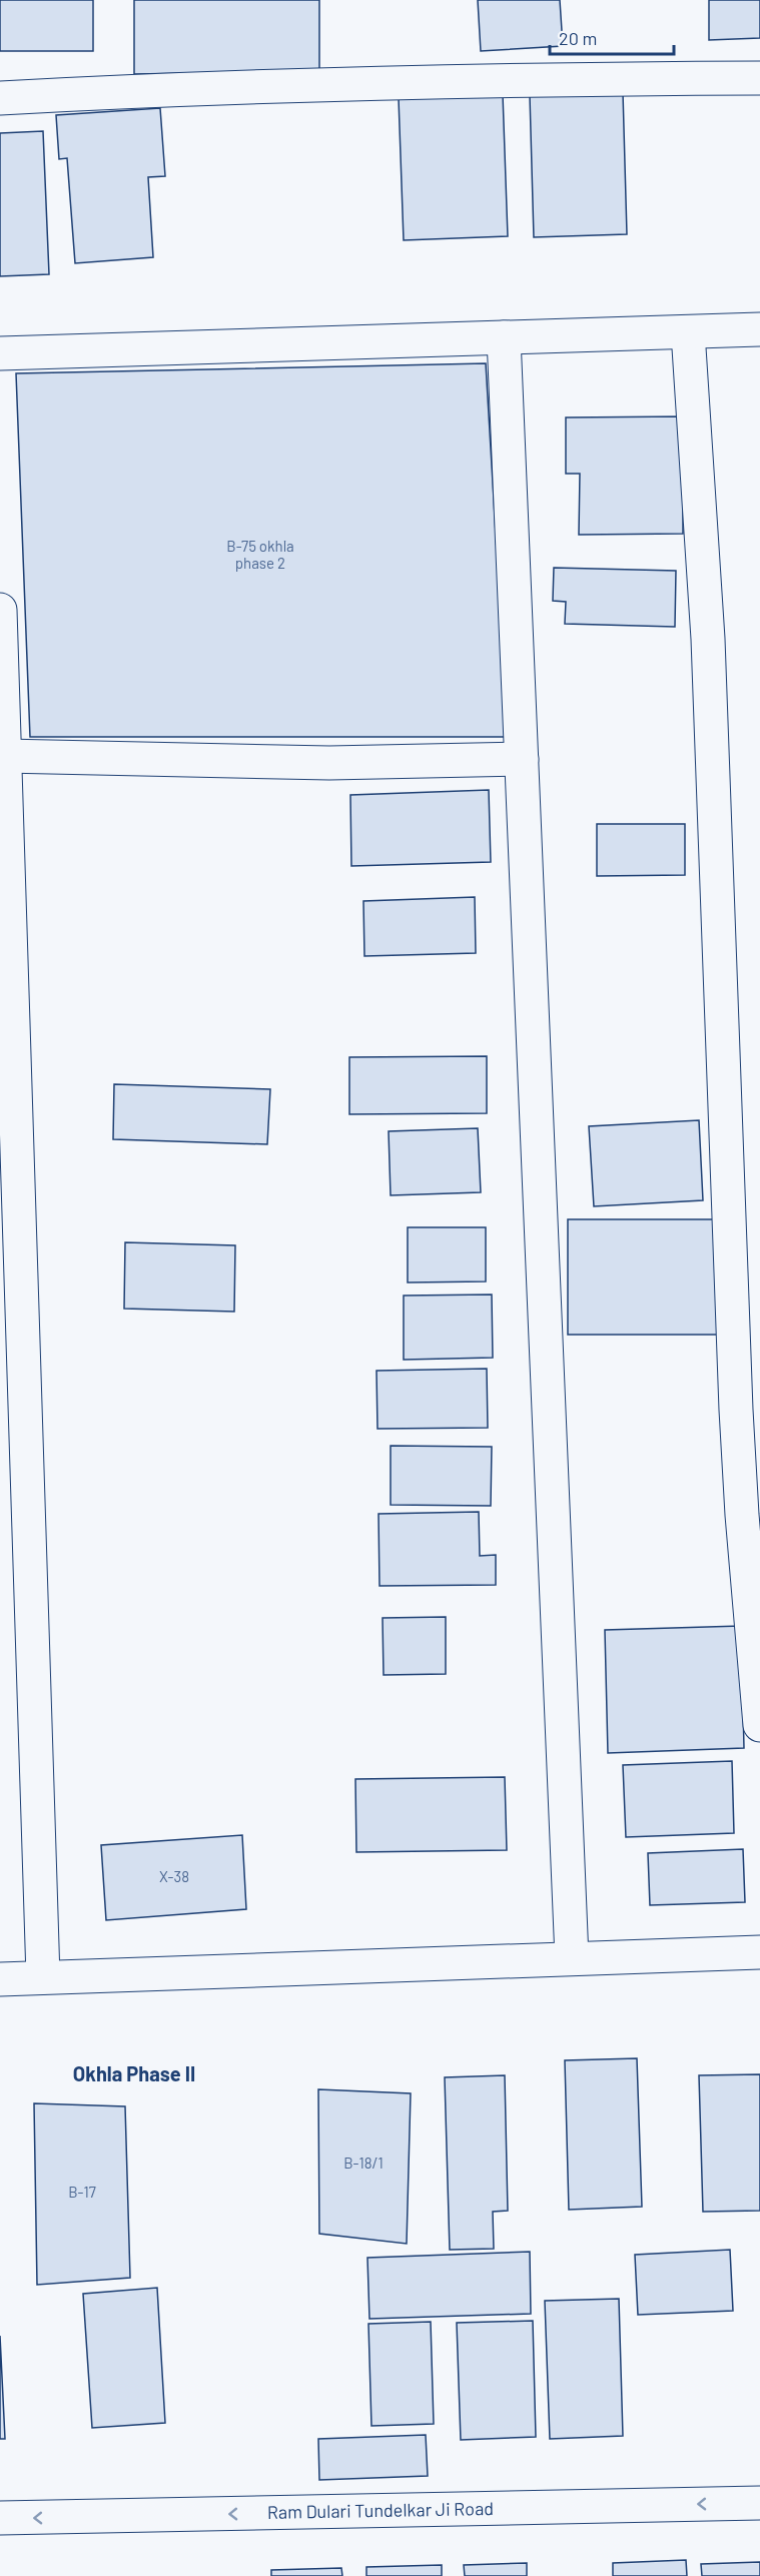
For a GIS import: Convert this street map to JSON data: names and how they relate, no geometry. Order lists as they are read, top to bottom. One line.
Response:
{"streets":{"street":["Ram Dulari Tundelkar Ji Road"]},"one_way":["Ram Dulari Tundelkar Ji Road"],"districts":["Okhla Phase II"],"house_numbers":["B-75 okhla phase 2","X-38","B-18/1","B-17"],"scale_bar":"20 m"}
